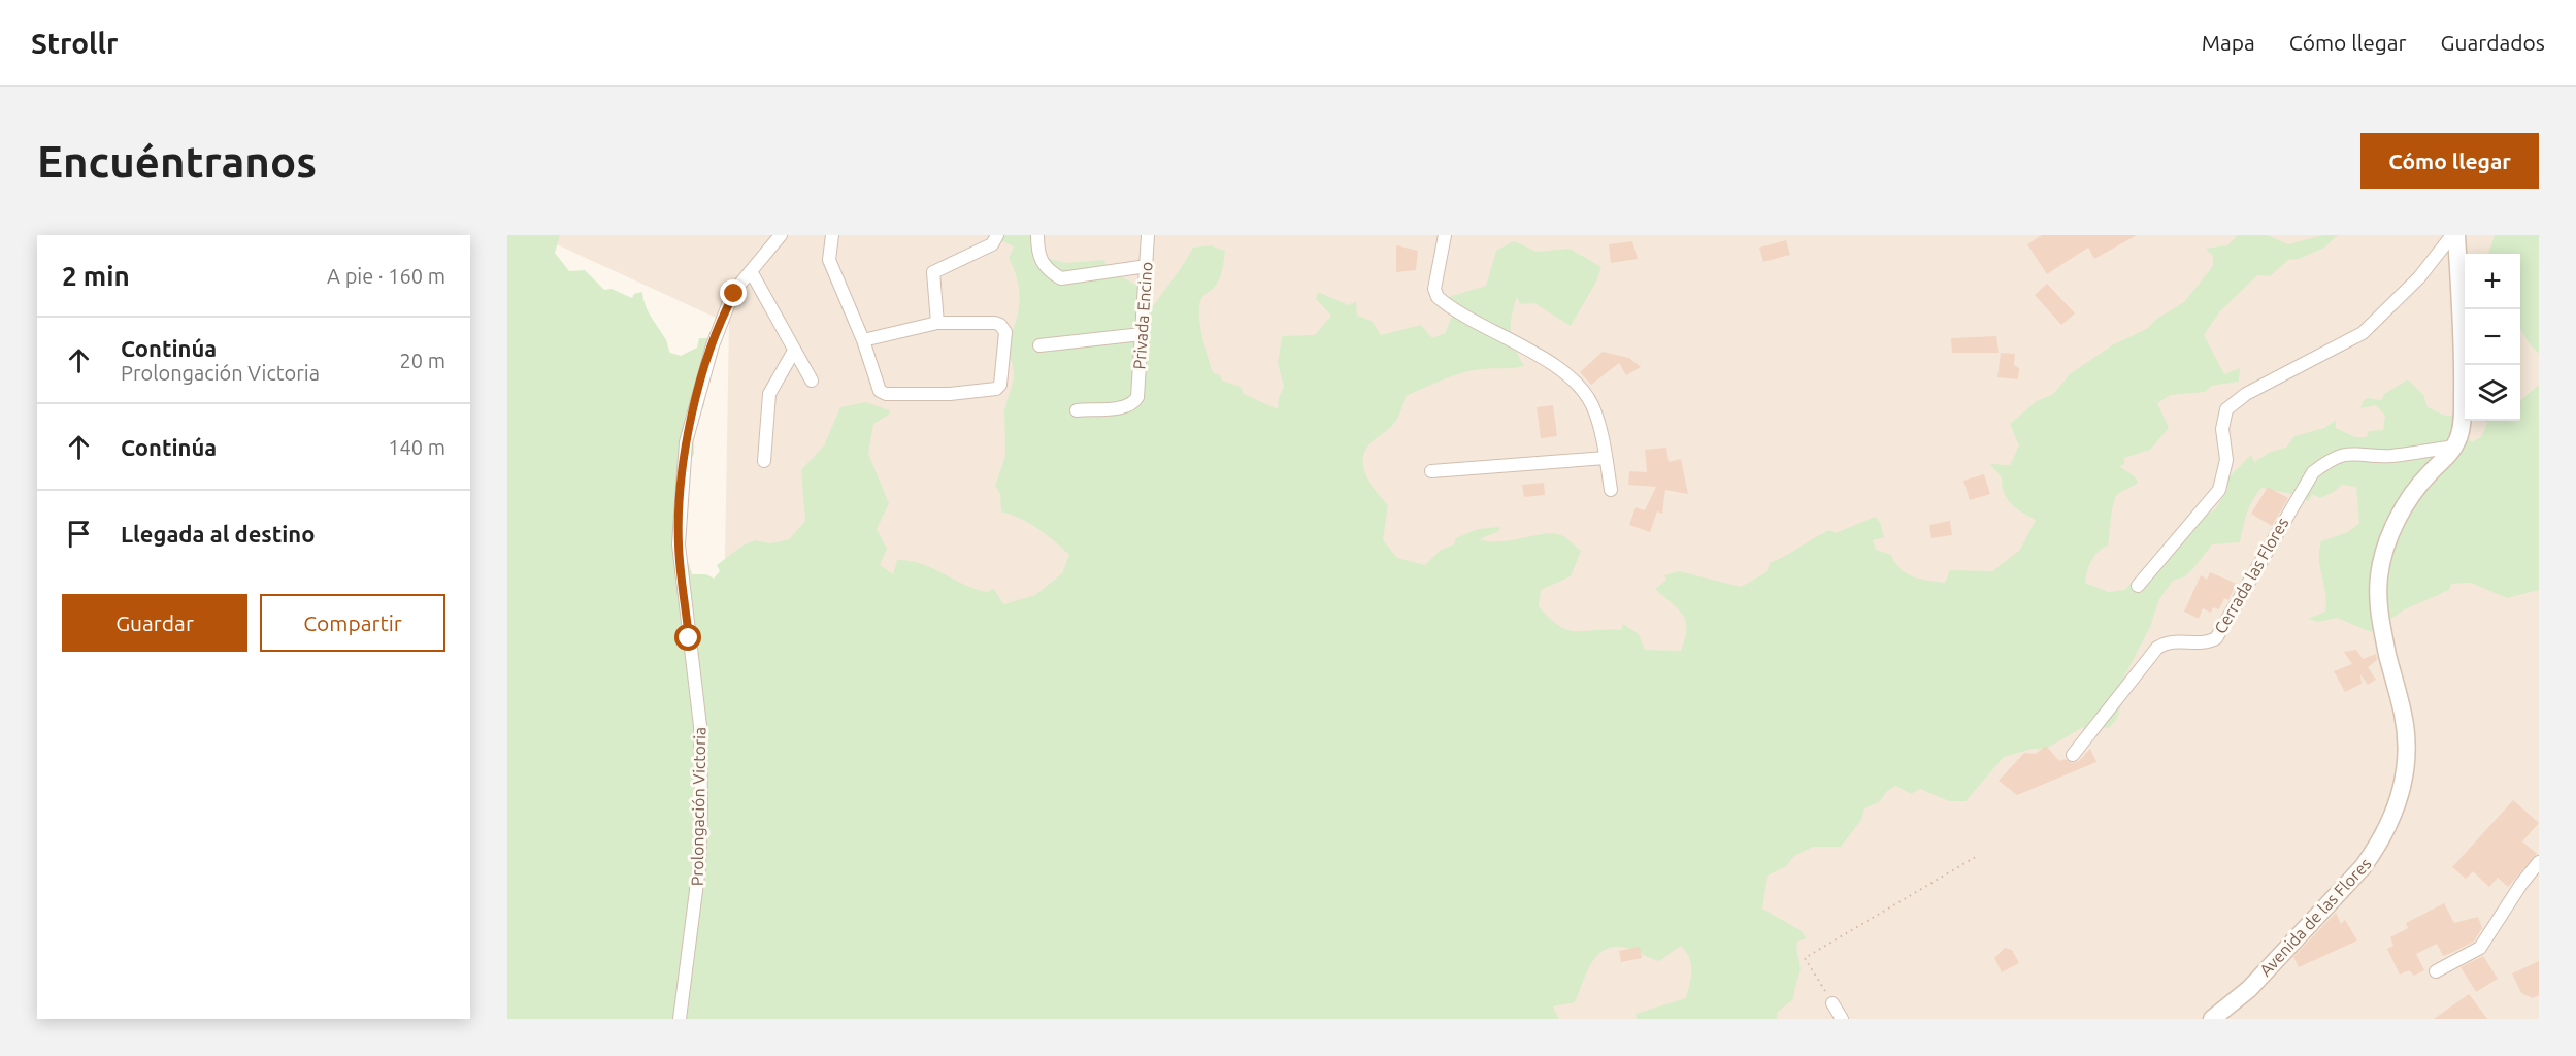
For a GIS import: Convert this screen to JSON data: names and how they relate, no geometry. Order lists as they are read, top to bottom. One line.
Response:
{"streets":{"street":["Privada Encino","Cerrada las Flores","Prolongación Victoria","Avenida de las Flores"]},"crossings":[["Cerrada las Flores","Avenida de las Flores"]],"page":{"header":"Strollr","nav":["Mapa","Cómo llegar","Guardados"],"buttons":["Cómo llegar",["Guardar","Compartir"]],"title":"Encuéntranos","heading":["2 min","A pie · 160 m"],"map_buttons":["+","−"],"list":[["Continúa","Prolongación Victoria","20 m"],["Continúa","140 m"],"Llegada al destino"]}}
